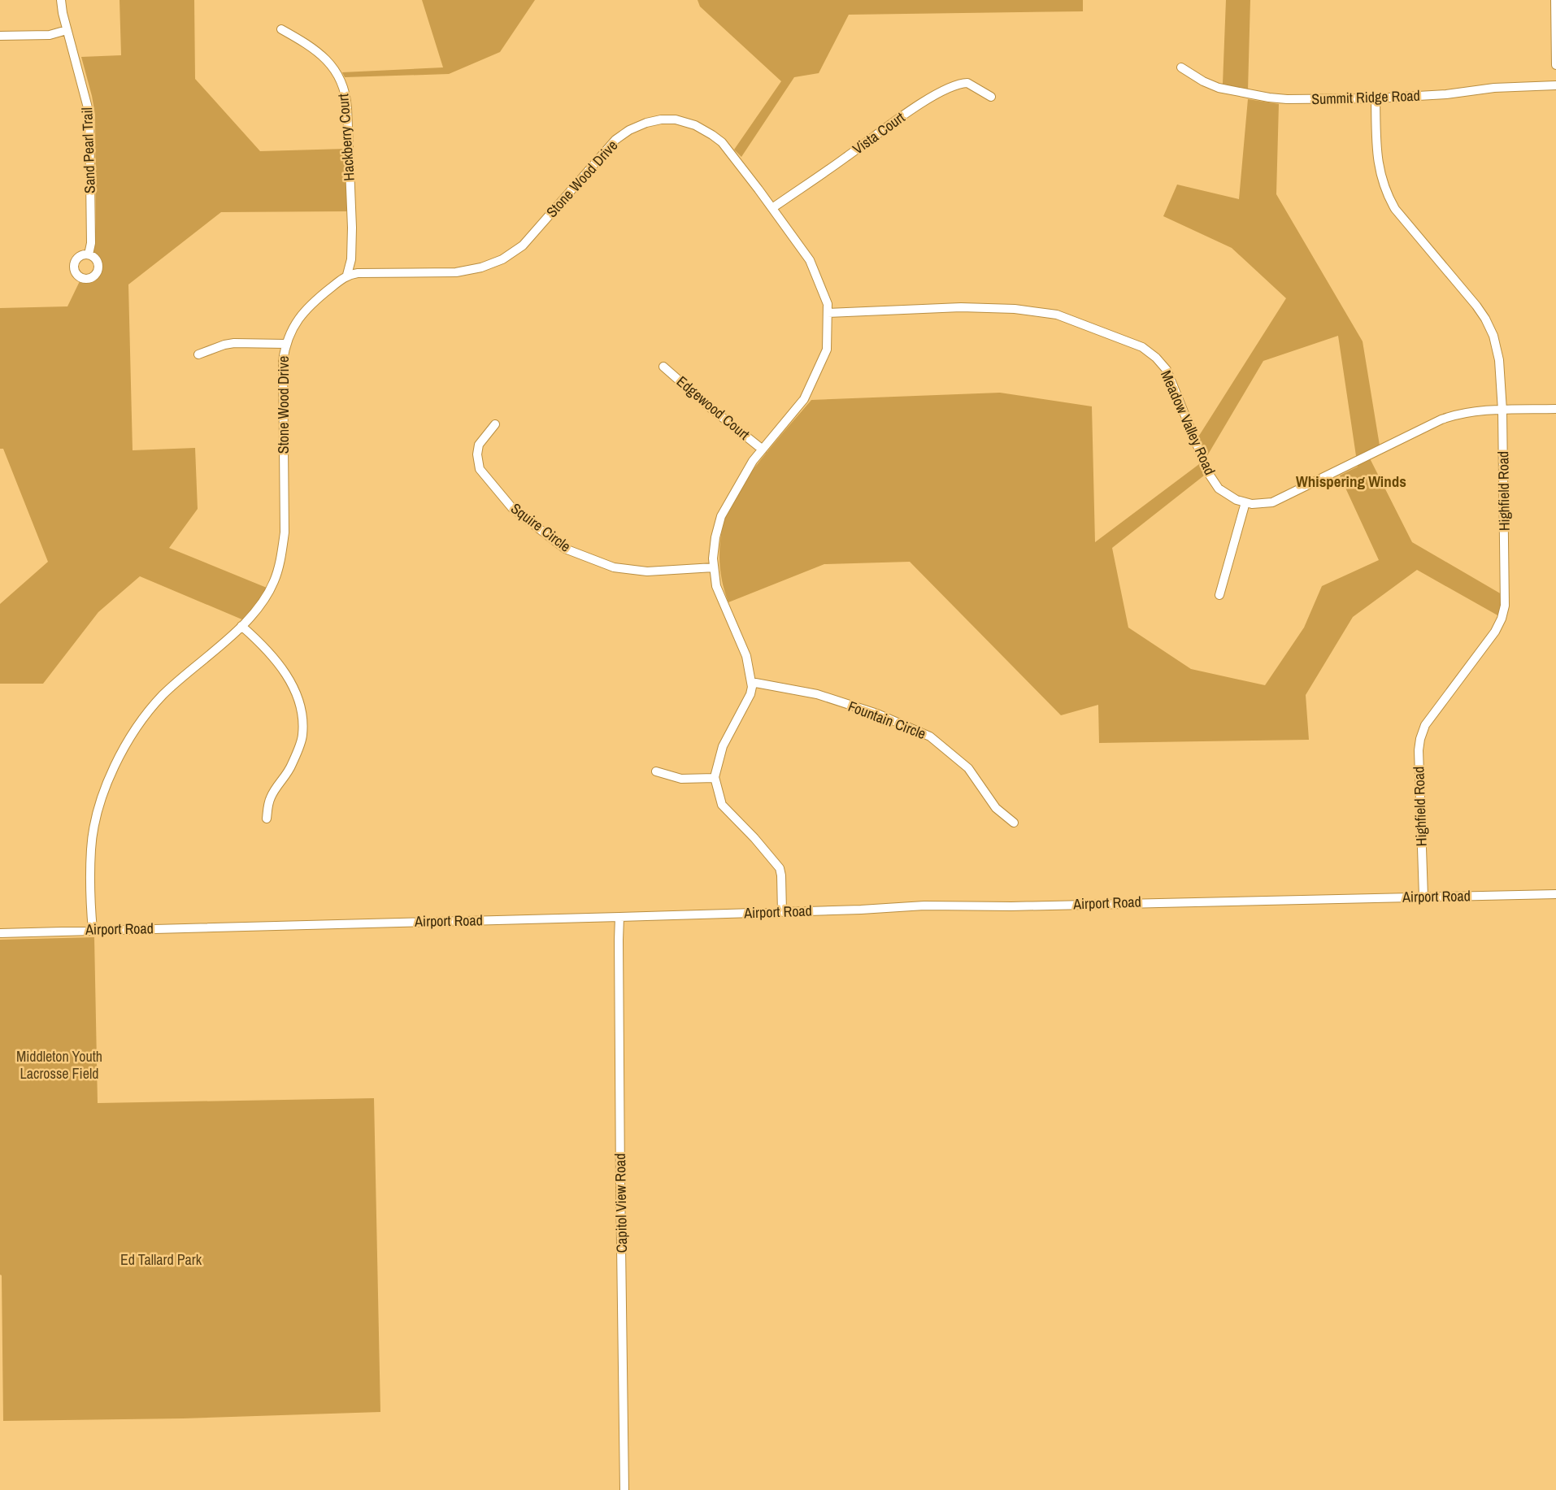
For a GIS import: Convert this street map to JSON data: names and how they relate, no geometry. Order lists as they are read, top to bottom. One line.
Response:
{"streets":{"street":["Summit Ridge Road","Vista Court","Hackberry Court","Sand Pearl Trail","Stone Wood Drive","Edgewood Court","Meadow Valley Road","Highfield Road","Squire Circle","Fountain Circle","Airport Road","Capitol View Road"]},"crossings":[["Summit Ridge Road","Highfield Road"],["Vista Court","Stone Wood Drive"],["Hackberry Court","Stone Wood Drive"],["Stone Wood Drive","Edgewood Court"],["Stone Wood Drive","Meadow Valley Road"],["Stone Wood Drive","Squire Circle"],["Stone Wood Drive","Fountain Circle"],["Stone Wood Drive","Airport Road"],["Meadow Valley Road","Highfield Road"],["Highfield Road","Airport Road"],["Airport Road","Capitol View Road"]],"districts":["Whispering Winds"],"parks":["Middleton Youth Lacrosse Field","Ed Tallard Park"]}
